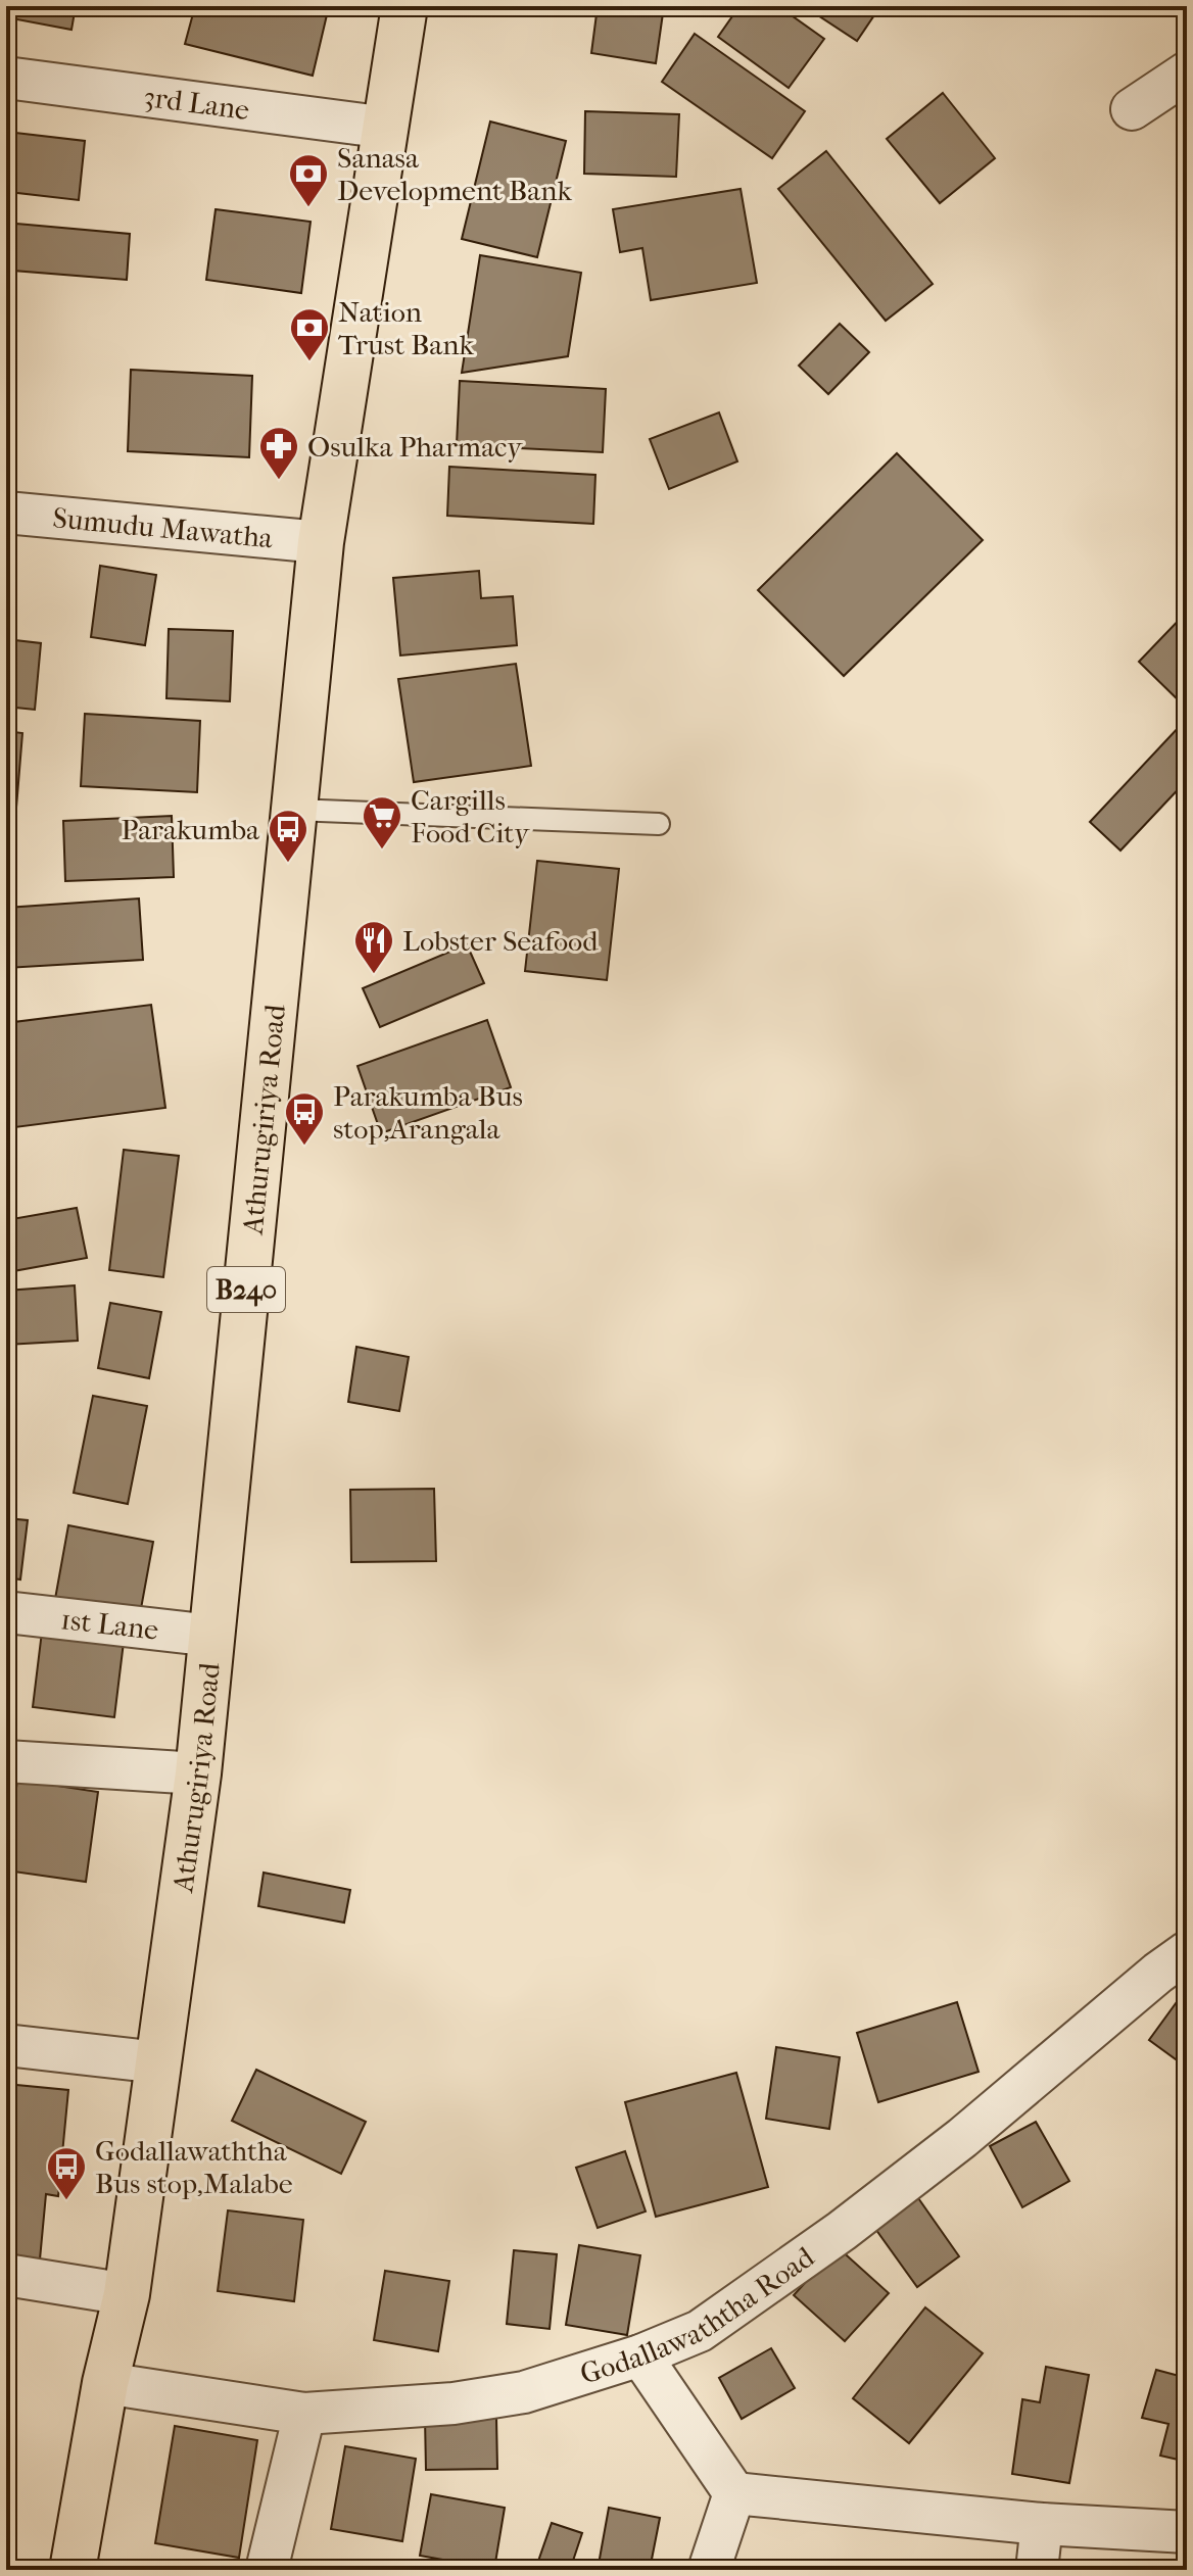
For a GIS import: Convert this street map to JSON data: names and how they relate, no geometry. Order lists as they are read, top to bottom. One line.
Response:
{"streets":{"main road":["Athurugiriya Road","B240"],"street":["3rd Lane","Sumudu Mawatha","1st Lane","Godallawaththa Road"]},"crossings":[["3rd Lane","Athurugiriya Road"],["Sumudu Mawatha","Athurugiriya Road"],["Athurugiriya Road","1st Lane"],["Athurugiriya Road","Godallawaththa Road"]],"places":{"bank":["Sanasa Development Bank","Nation Trust Bank"],"pharmacy":["Osulka Pharmacy"],"supermarket":["Cargills Food City"],"bus stop":["Parakumba","Parakumba Bus stop,Arangala","Godallawaththa Bus stop,Malabe"],"restaurant":["Lobster Seafood"]}}
